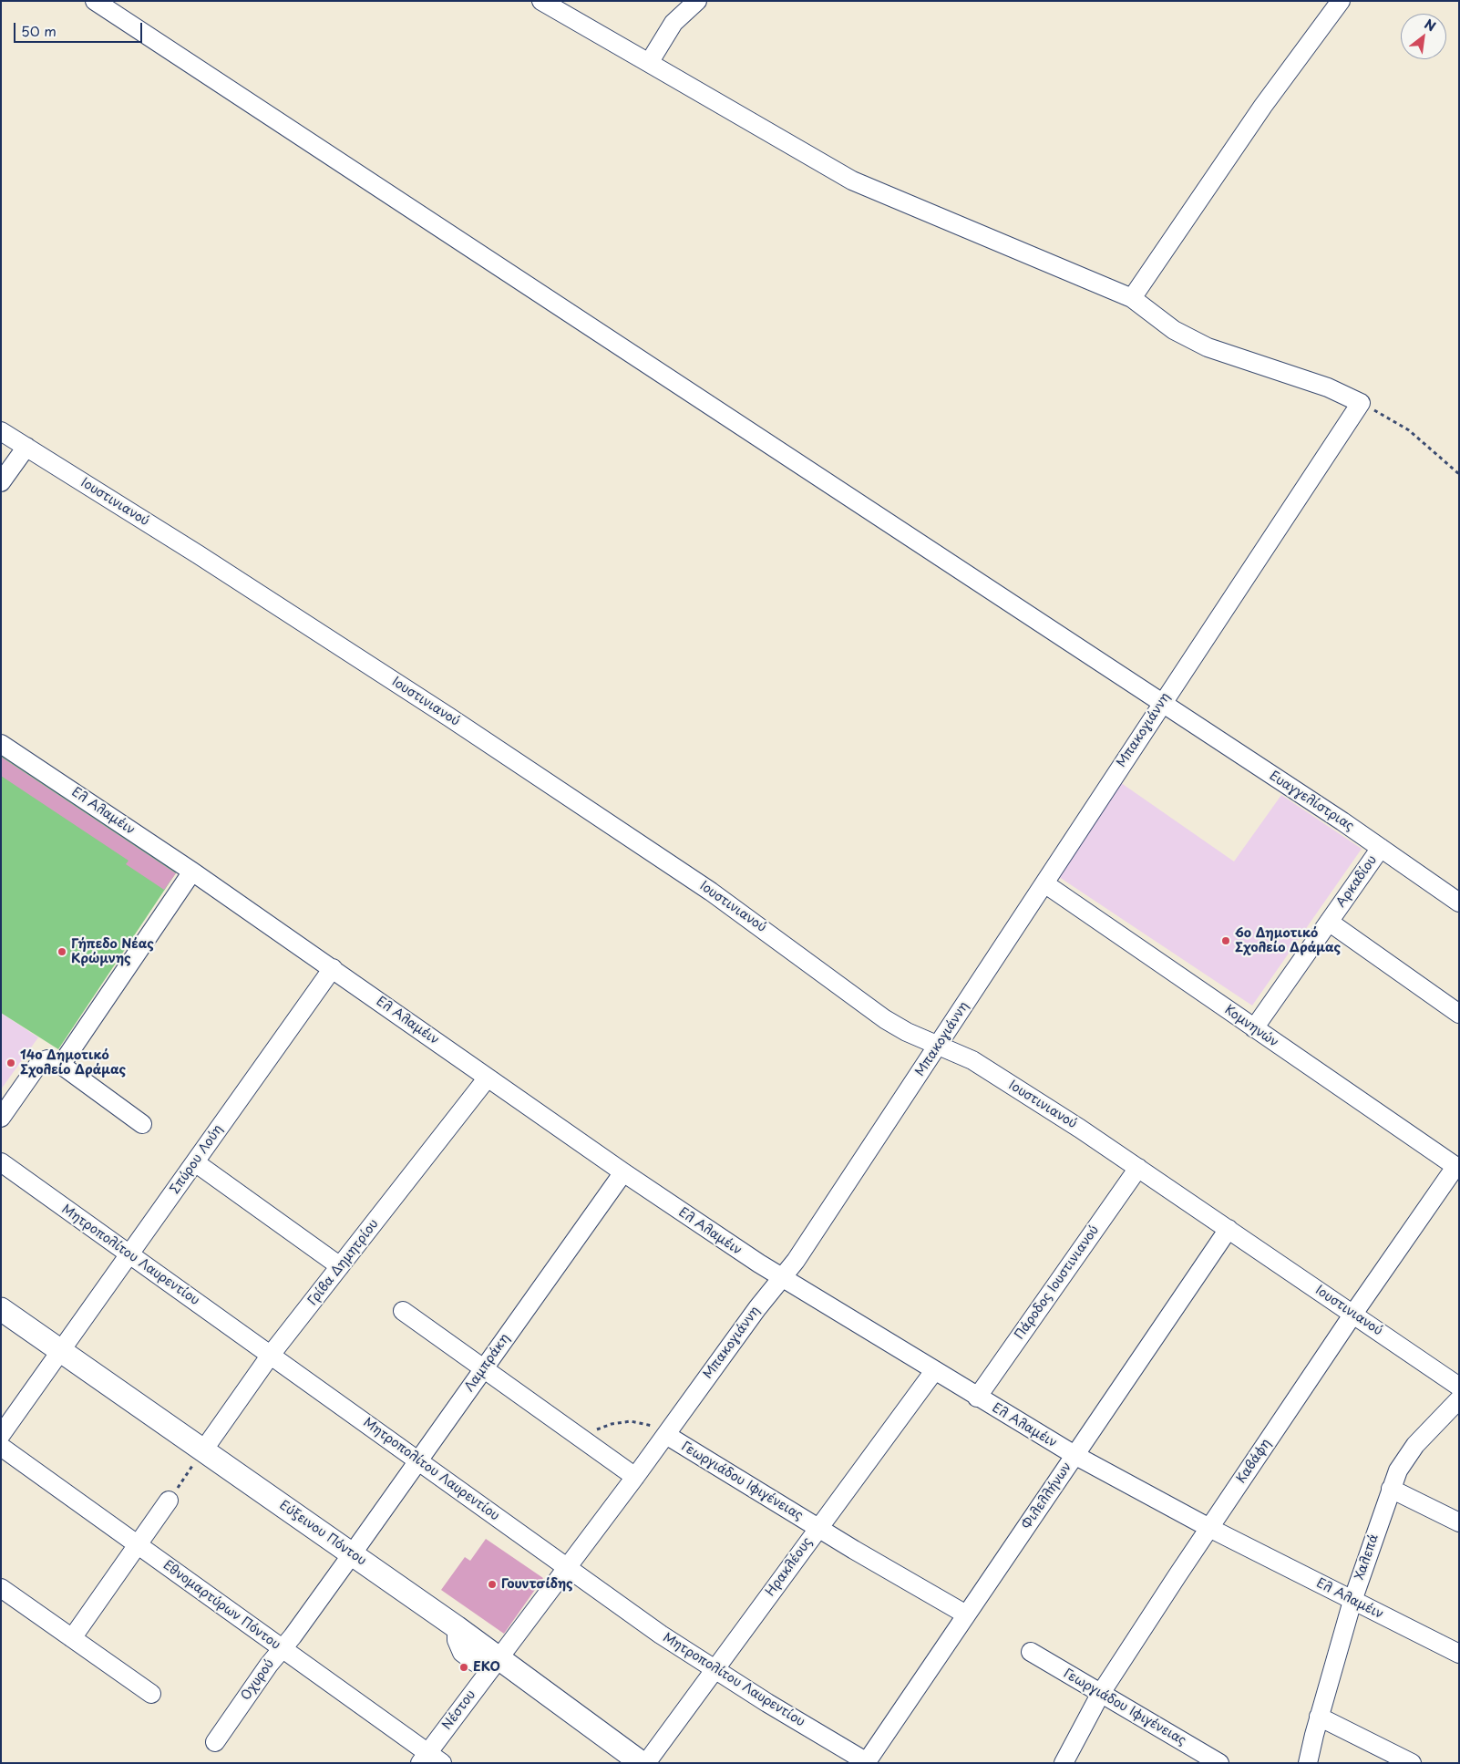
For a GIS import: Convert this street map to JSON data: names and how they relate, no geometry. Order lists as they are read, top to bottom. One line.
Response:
{"streets":{"main road":["Εύξεινου Πόντου"],"street":["Ιουστινιανού","Μπακογιάννη","Ευαγγελίστριας","Ελ Αλαμέιν","Αρκαδίου","Κομνηνών","Σπύρου Λούη","Μητροπολίτου Λαυρεντίου","Γρίβα Δημητρίου","Πάροδος Ιουστινιανού","Λαμπράκη","Καβάφη","Γεωργιάδου Ιφιγένειας","Φιλελλήνων","Χαλεπά","Ηρακλέους","Εθνομαρτύρων Πόντου","Οχυρού","Νέστου"]},"crossings":[["Ιουστινιανού","Μπακογιάννη"],["Ιουστινιανού","Πάροδος Ιουστινιανού"],["Ιουστινιανού","Καβάφη"],["Ιουστινιανού","Φιλελλήνων"],["Μπακογιάννη","Ευαγγελίστριας"],["Μπακογιάννη","Ελ Αλαμέιν"],["Μπακογιάννη","Κομνηνών"],["Μπακογιάννη","Μητροπολίτου Λαυρεντίου"],["Μπακογιάννη","Γεωργιάδου Ιφιγένειας"],["Μπακογιάννη","Εύξεινου Πόντου"],["Μπακογιάννη","Νέστου"],["Ευαγγελίστριας","Αρκαδίου"],["Ελ Αλαμέιν","Σπύρου Λούη"],["Ελ Αλαμέιν","Γρίβα Δημητρίου"],["Ελ Αλαμέιν","Πάροδος Ιουστινιανού"],["Ελ Αλαμέιν","Λαμπράκη"],["Ελ Αλαμέιν","Καβάφη"],["Ελ Αλαμέιν","Φιλελλήνων"],["Ελ Αλαμέιν","Χαλεπά"],["Ελ Αλαμέιν","Ηρακλέους"],["Αρκαδίου","Κομνηνών"],["Κομνηνών","Καβάφη"],["Σπύρου Λούη","Μητροπολίτου Λαυρεντίου"],["Σπύρου Λούη","Εύξεινου Πόντου"],["Μητροπολίτου Λαυρεντίου","Γρίβα Δημητρίου"],["Μητροπολίτου Λαυρεντίου","Λαμπράκη"],["Μητροπολίτου Λαυρεντίου","Φιλελλήνων"],["Μητροπολίτου Λαυρεντίου","Ηρακλέους"],["Γρίβα Δημητρίου","Εύξεινου Πόντου"],["Λαμπράκη","Εύξεινου Πόντου"],["Λαμπράκη","Οχυρού"],["Καβάφη","Γεωργιάδου Ιφιγένειας"],["Γεωργιάδου Ιφιγένειας","Φιλελλήνων"],["Γεωργιάδου Ιφιγένειας","Ηρακλέους"],["Εύξεινου Πόντου","Οχυρού"],["Εύξεινου Πόντου","Νέστου"],["Εθνομαρτύρων Πόντου","Οχυρού"],["Εθνομαρτύρων Πόντου","Νέστου"]],"places":["6o Δημοτικό Σχολείο Δράμας","Γήπεδο Νέας Κρώμνης","14ο Δημοτικό Σχολείο Δράμας","Γουντσίδης","EKO"],"scale_bar":"50 m","north":"top right"}
